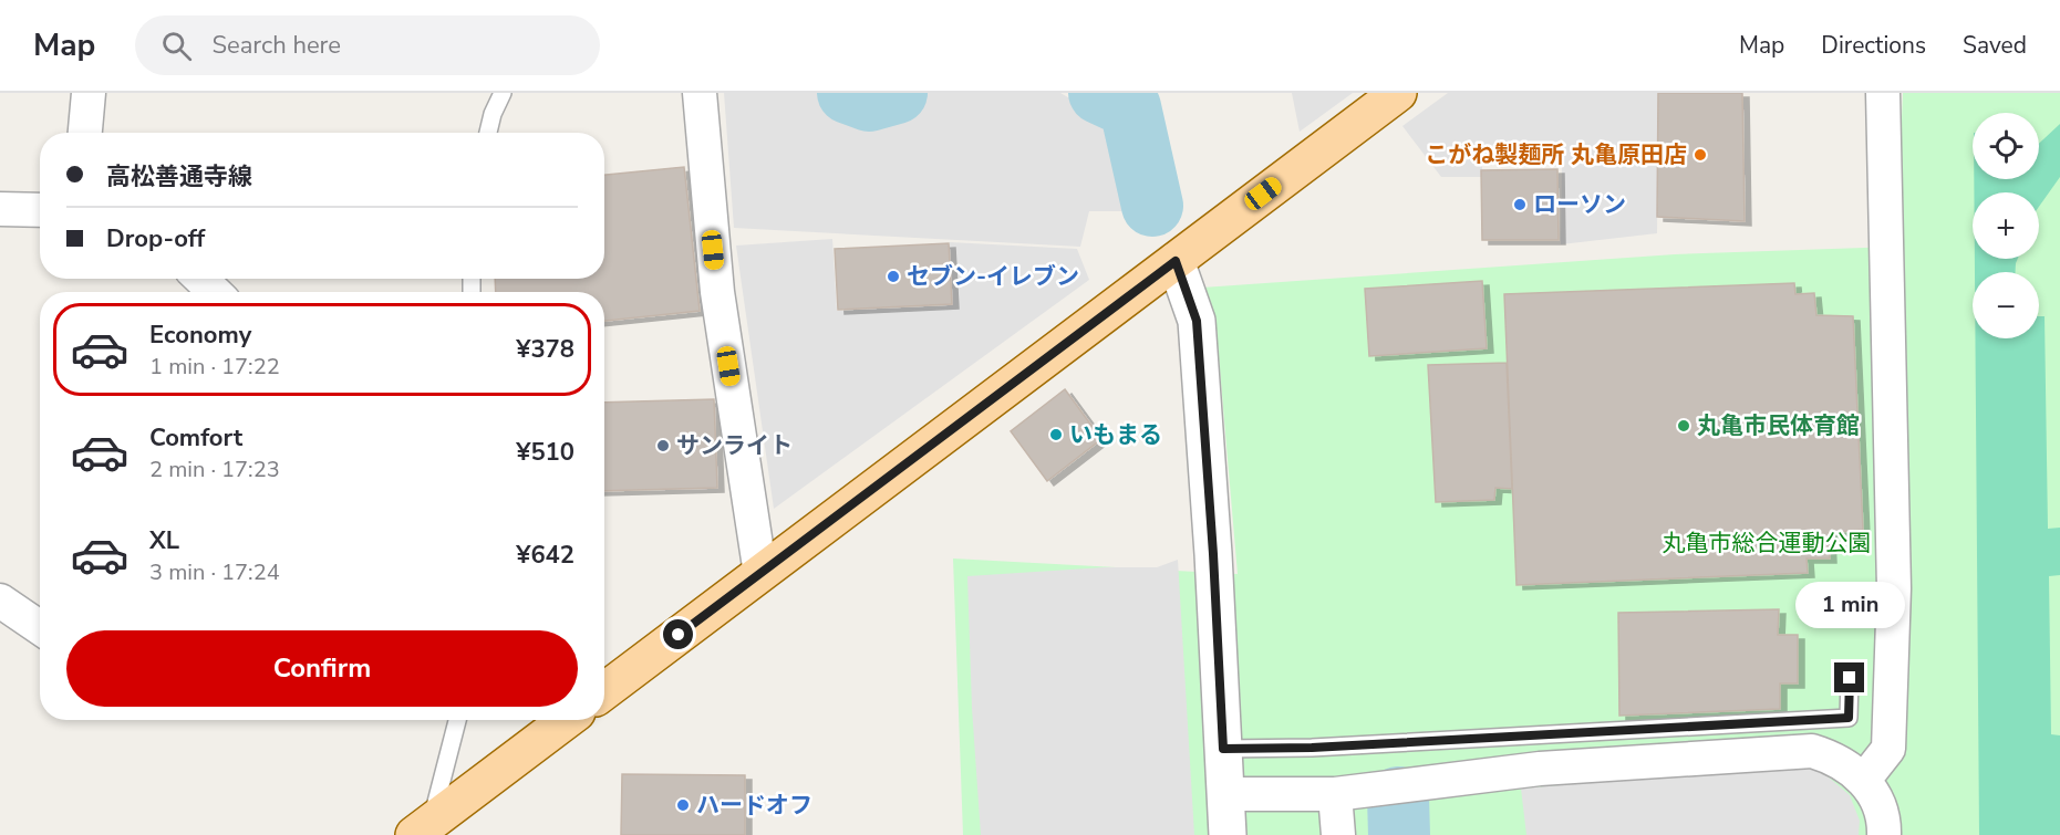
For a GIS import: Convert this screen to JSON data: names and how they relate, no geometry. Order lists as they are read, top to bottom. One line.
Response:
{"parks":["丸亀市総合運動公園"],"places":["こがね製麺所 丸亀原田店","ローソン","セブン-イレブン","丸亀市民体育館","いもまる","サンライト","ハードオフ"],"page":{"header":"Map","search":"Search here","nav":["Map","Directions","Saved"],"map_buttons":["+","−"],"banner":["高松善通寺線","Drop-off"],"list":[{"name":"Economy","note":"1 min · 17:22","value":"¥378"},{"name":"Comfort","note":"2 min · 17:23","value":"¥510"},{"name":"XL","note":"3 min · 17:24","value":"¥642"}],"bubble":"1 min","buttons":"Confirm"}}
